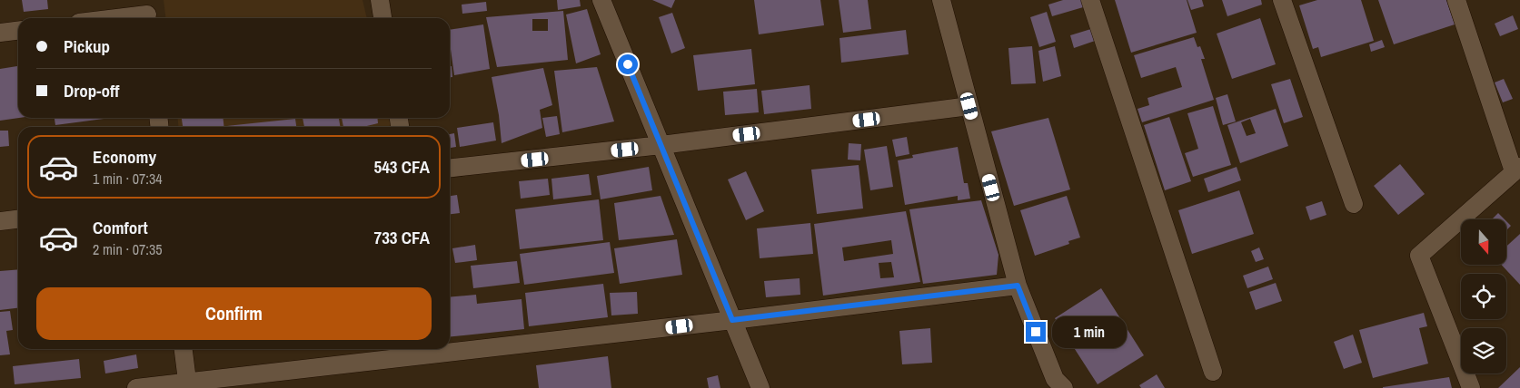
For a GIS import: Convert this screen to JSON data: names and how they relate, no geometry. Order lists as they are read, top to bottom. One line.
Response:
{"north":"bottom","page":{"banner":["Pickup","Drop-off"],"list":[{"name":"Economy","note":"1 min · 07:34","value":"543 CFA"},{"name":"Comfort","note":"2 min · 07:35","value":"733 CFA"}],"buttons":"Confirm","bubble":"1 min"}}
